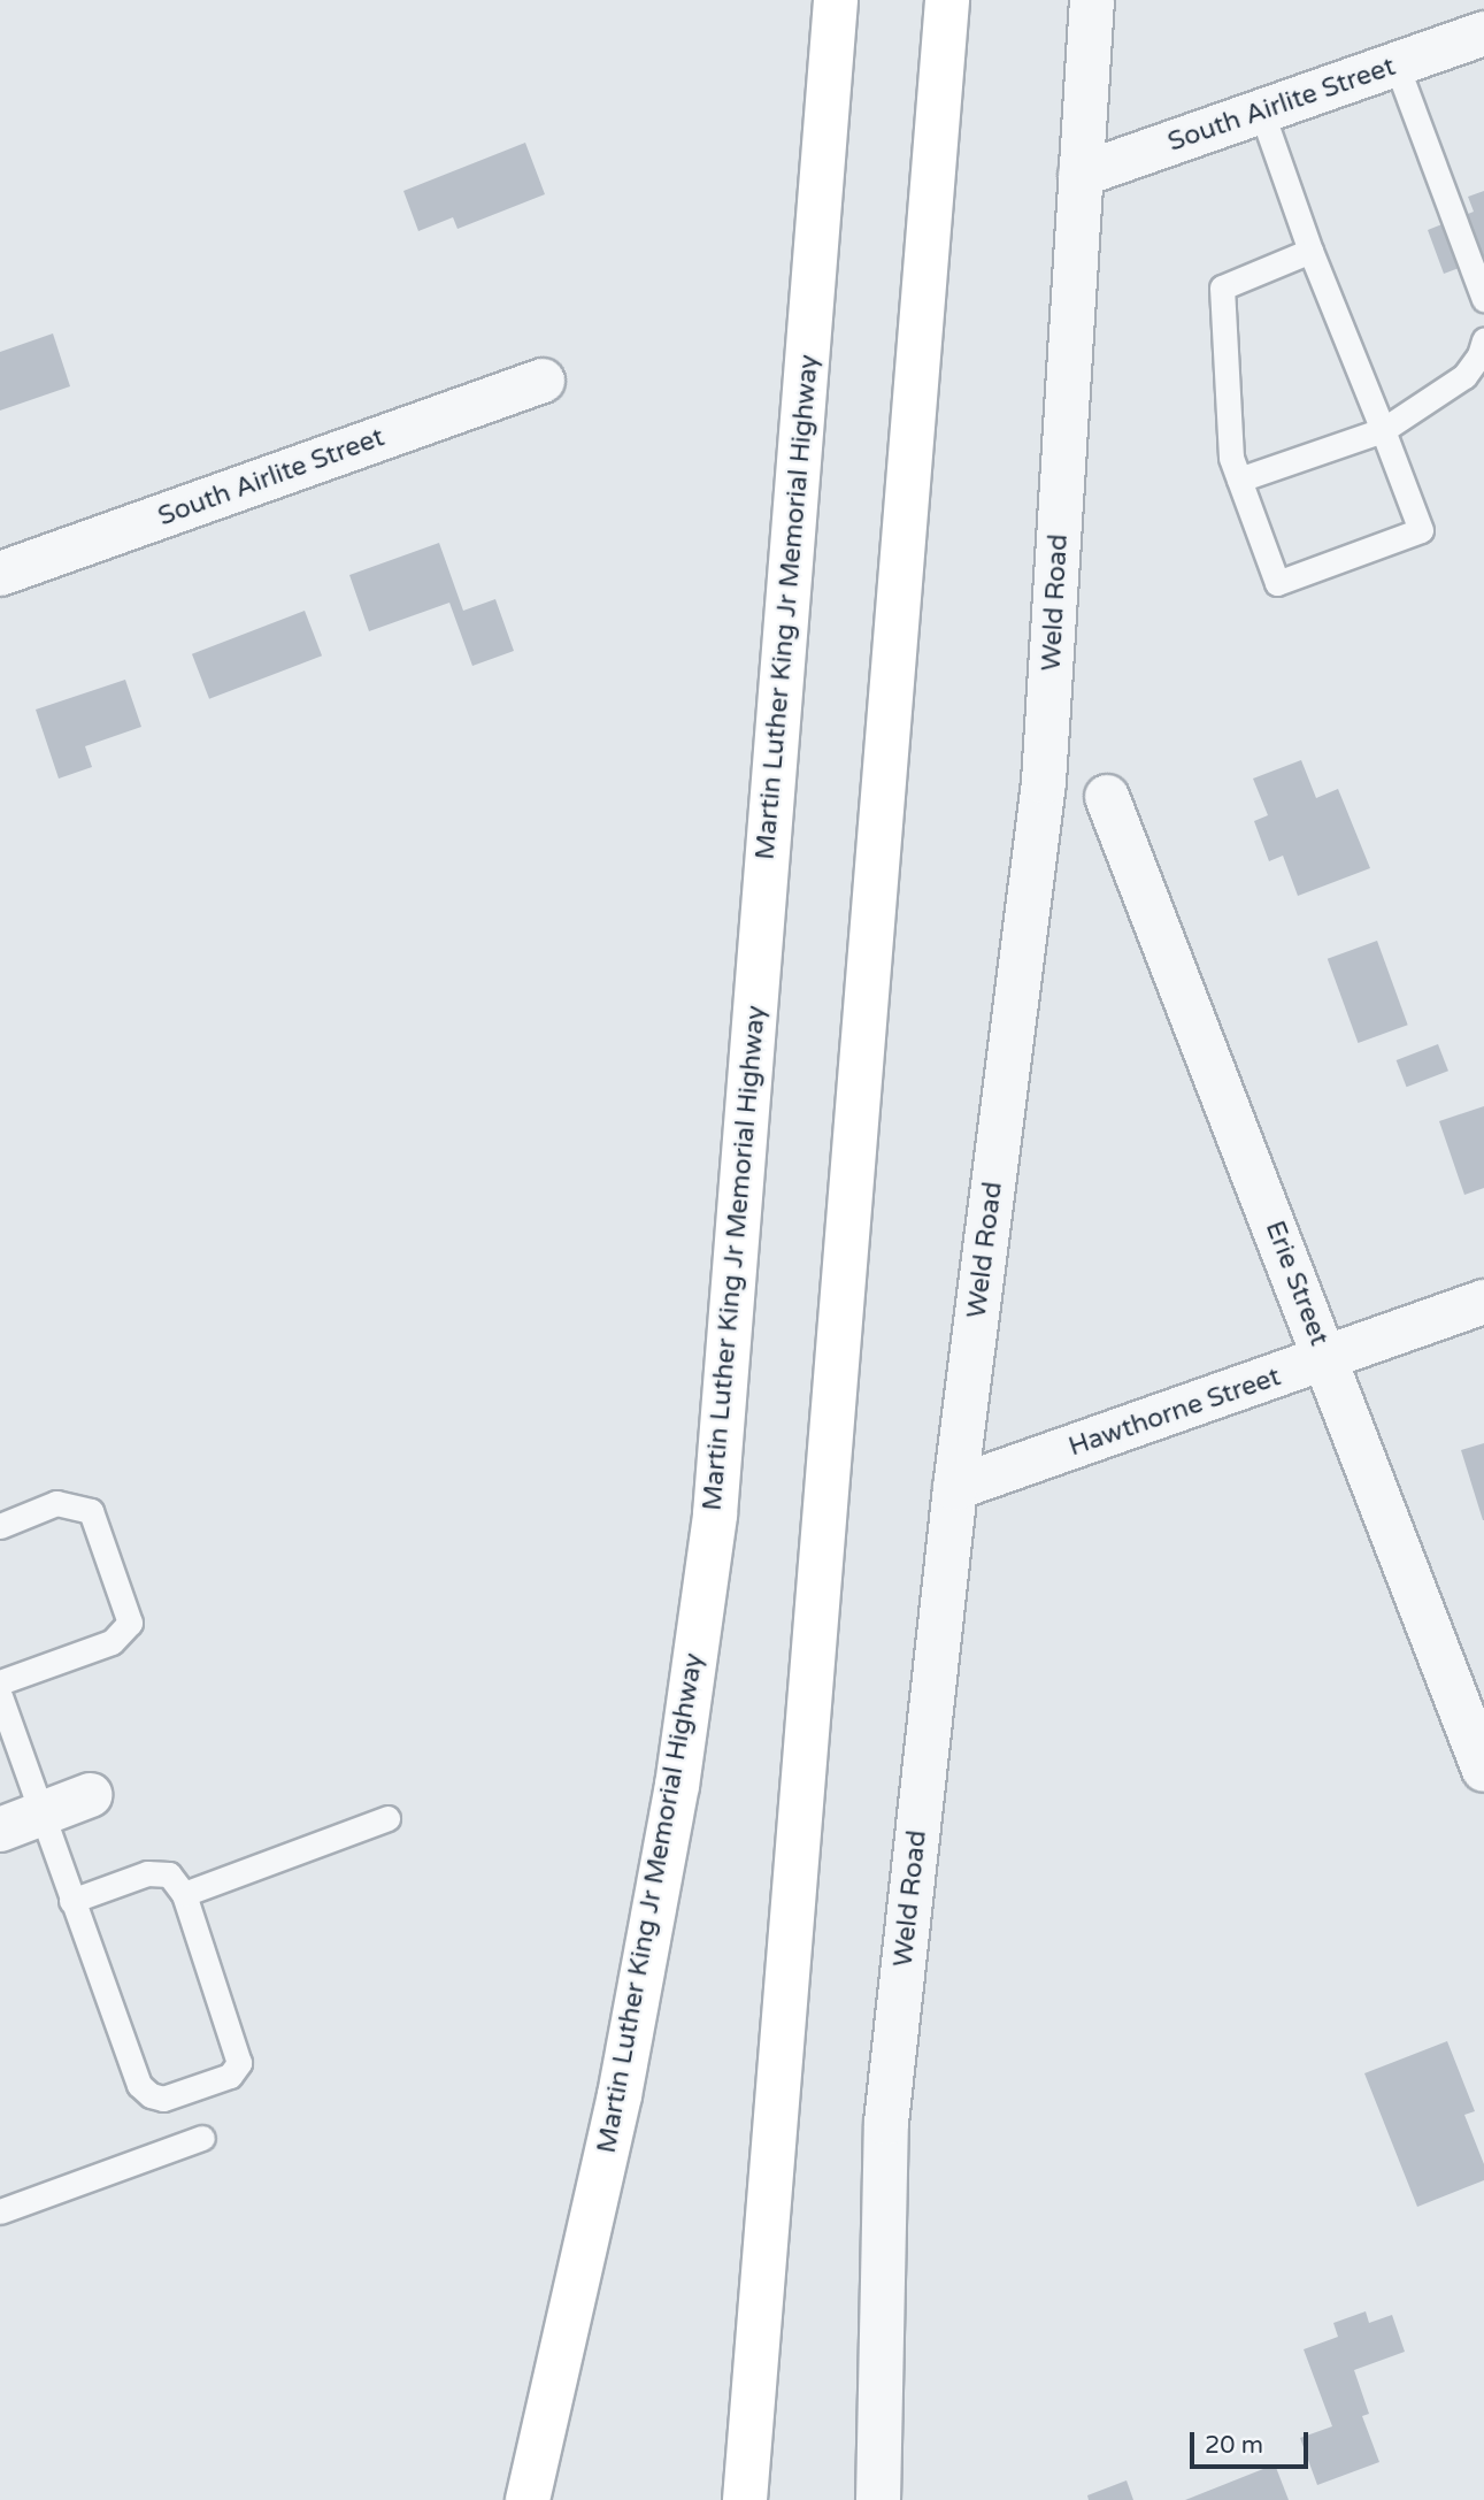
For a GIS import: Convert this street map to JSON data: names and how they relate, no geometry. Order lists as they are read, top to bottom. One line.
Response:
{"streets":{"highway":["Martin Luther King Jr Memorial Highway"],"street":["South Airlite Street","Weld Road","Erie Street","Hawthorne Street"]},"crossings":[["South Airlite Street","Weld Road"],["Weld Road","Hawthorne Street"],["Erie Street","Hawthorne Street"]],"scale_bar":"20 m"}
